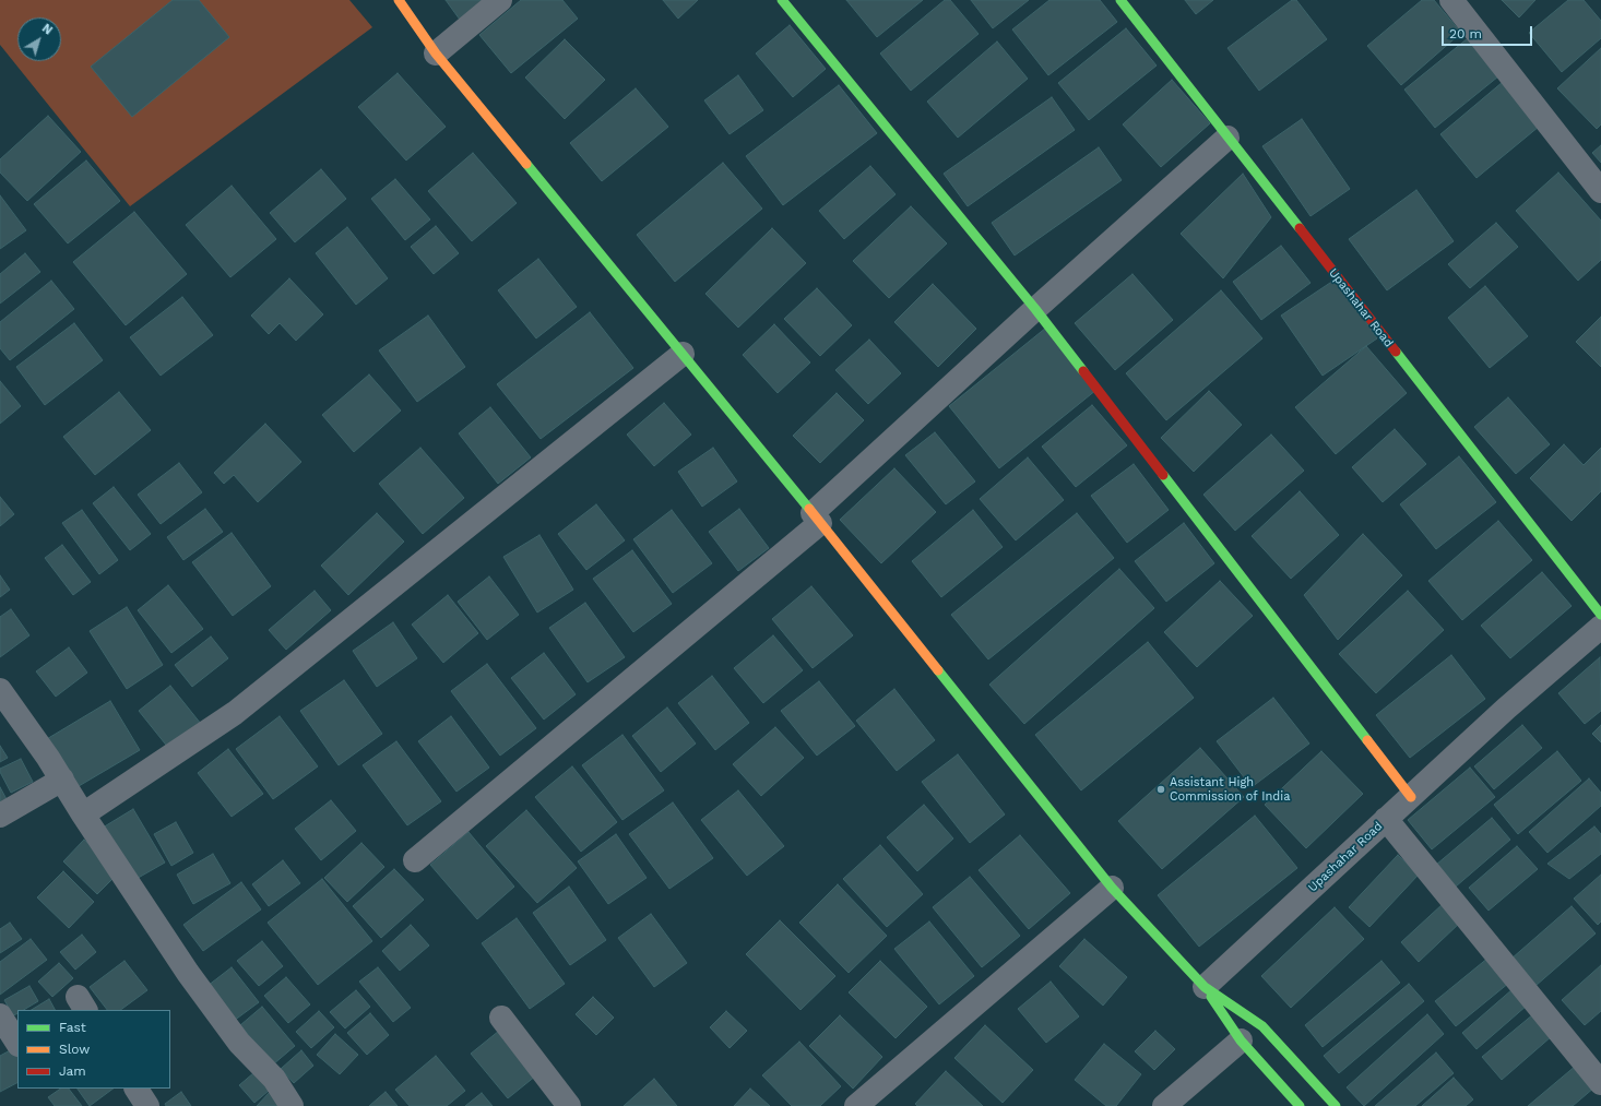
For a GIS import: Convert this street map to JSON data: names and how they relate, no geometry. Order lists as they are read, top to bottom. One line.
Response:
{"streets":{"street":["Upashahar Road"]},"places":["Assistant High Commission of India"],"legend":["Fast","Slow","Jam"],"scale_bar":"20 m","north":"top right"}
